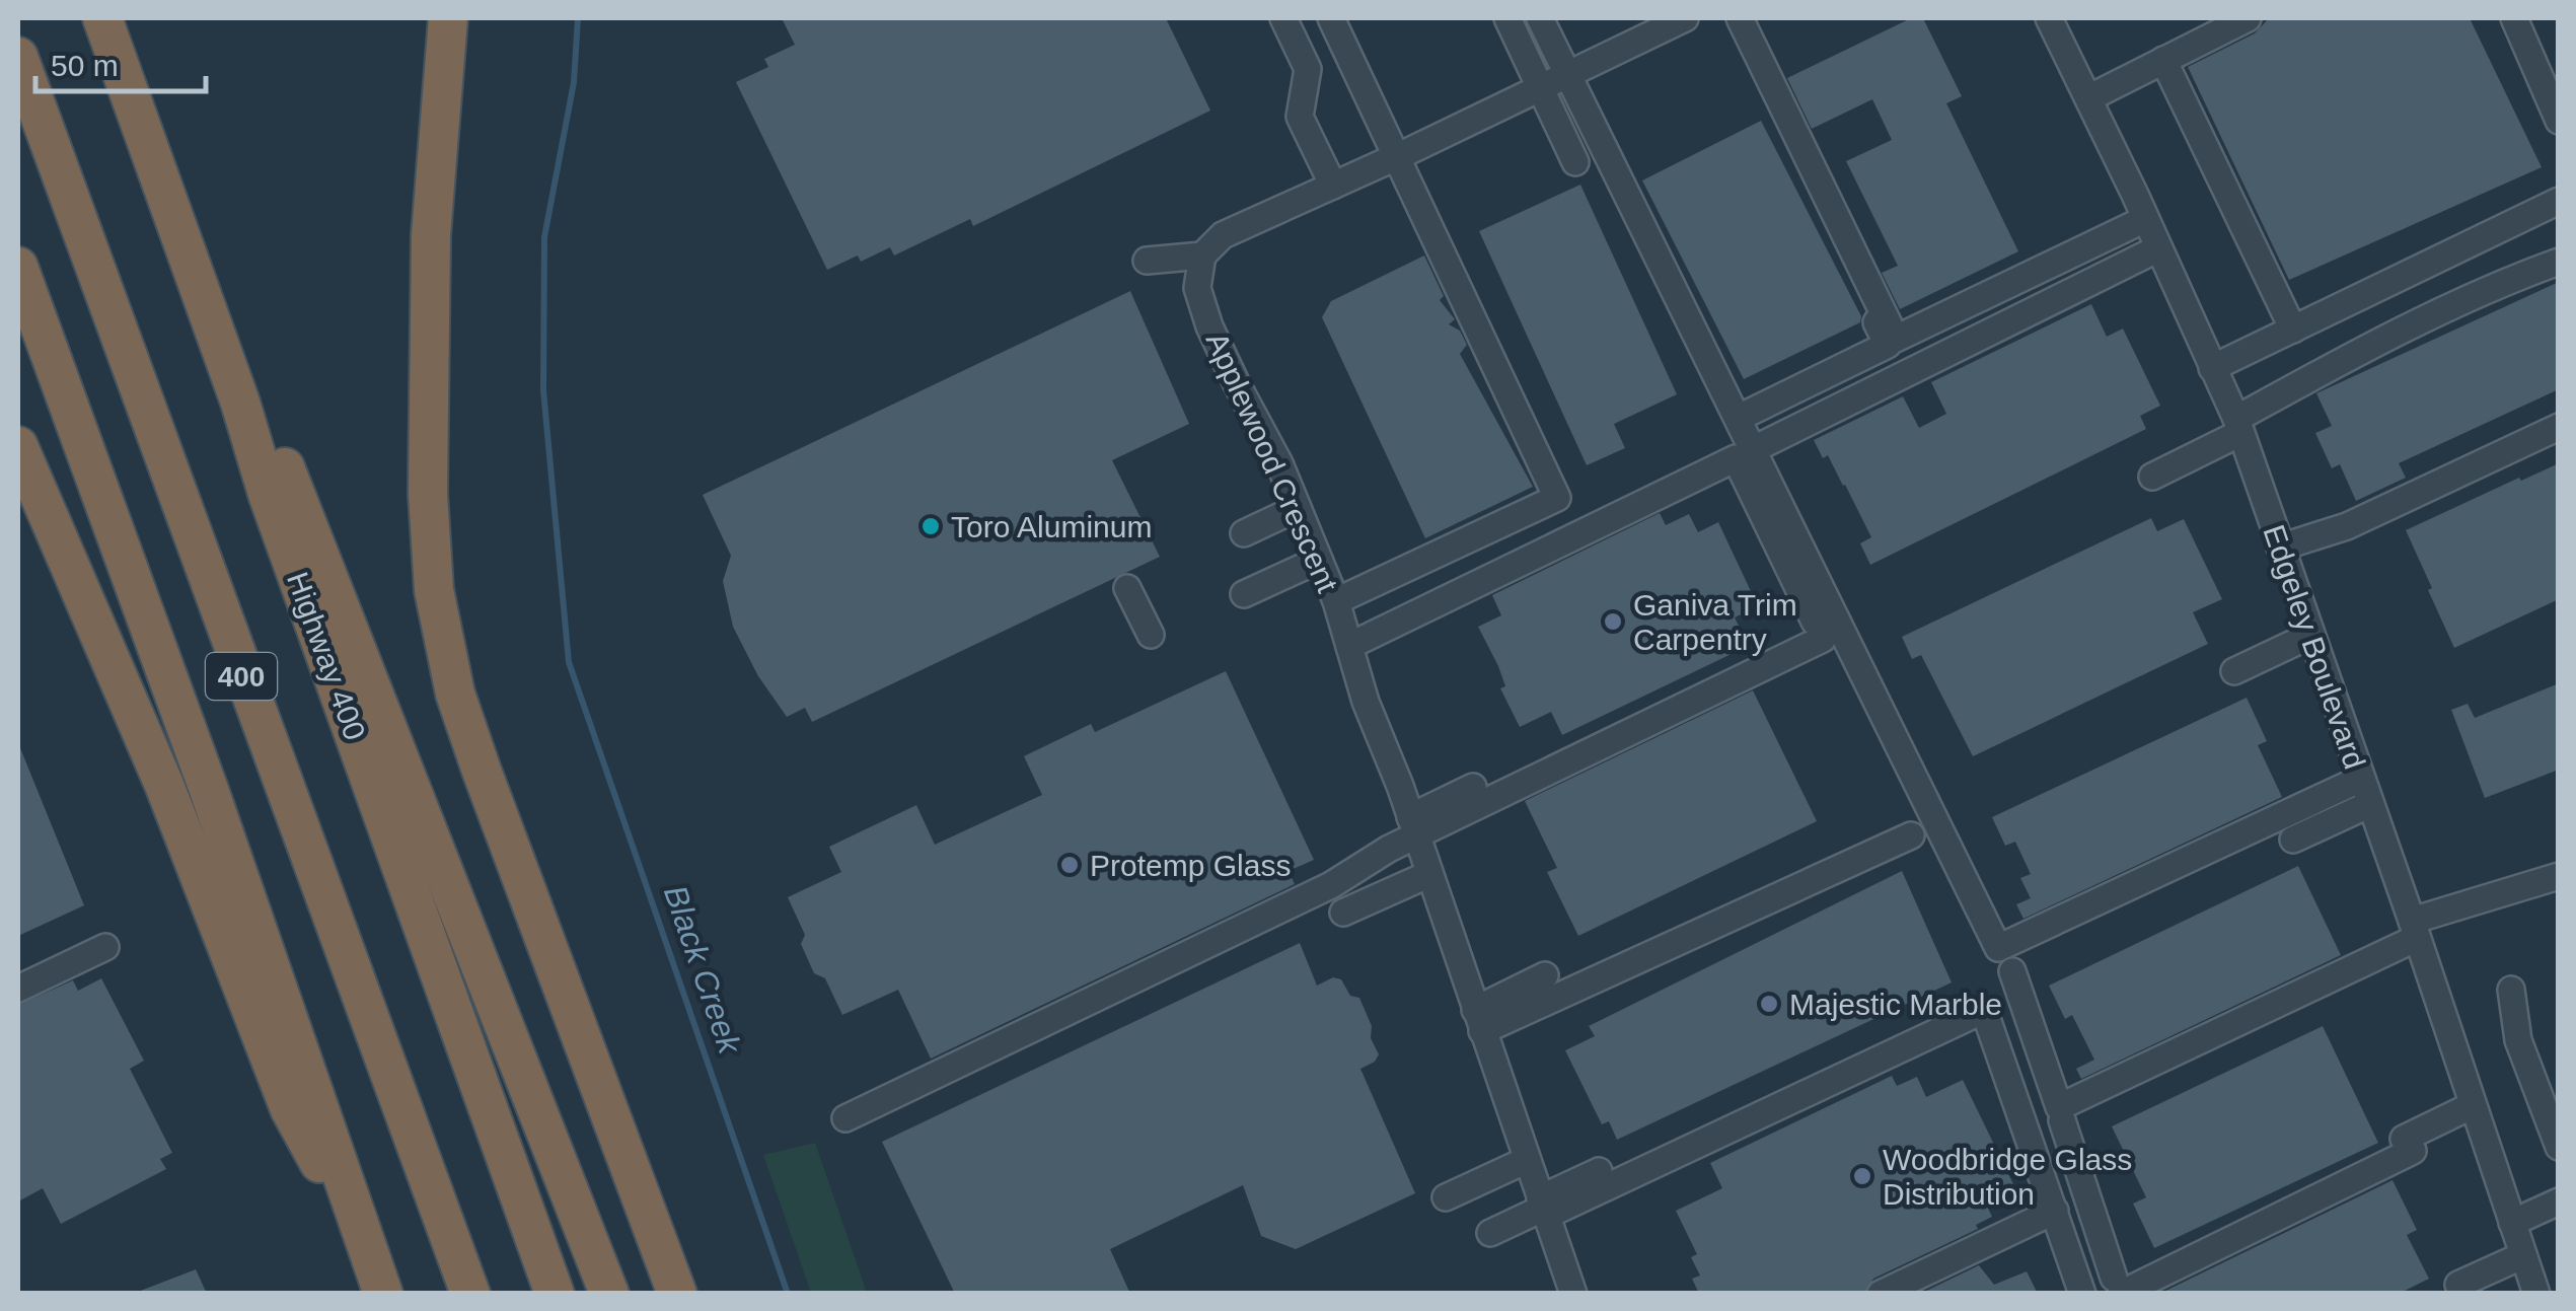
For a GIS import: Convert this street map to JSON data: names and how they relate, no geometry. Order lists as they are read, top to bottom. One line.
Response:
{"streets":{"highway":["Highway 400","400"],"street":["Applewood Crescent","Edgeley Boulevard"]},"water":["Black Creek"],"places":["Toro Aluminum","Ganiva Trim Carpentry","Protemp Glass","Majestic Marble","Woodbridge Glass Distribution"],"scale_bar":"50 m"}
